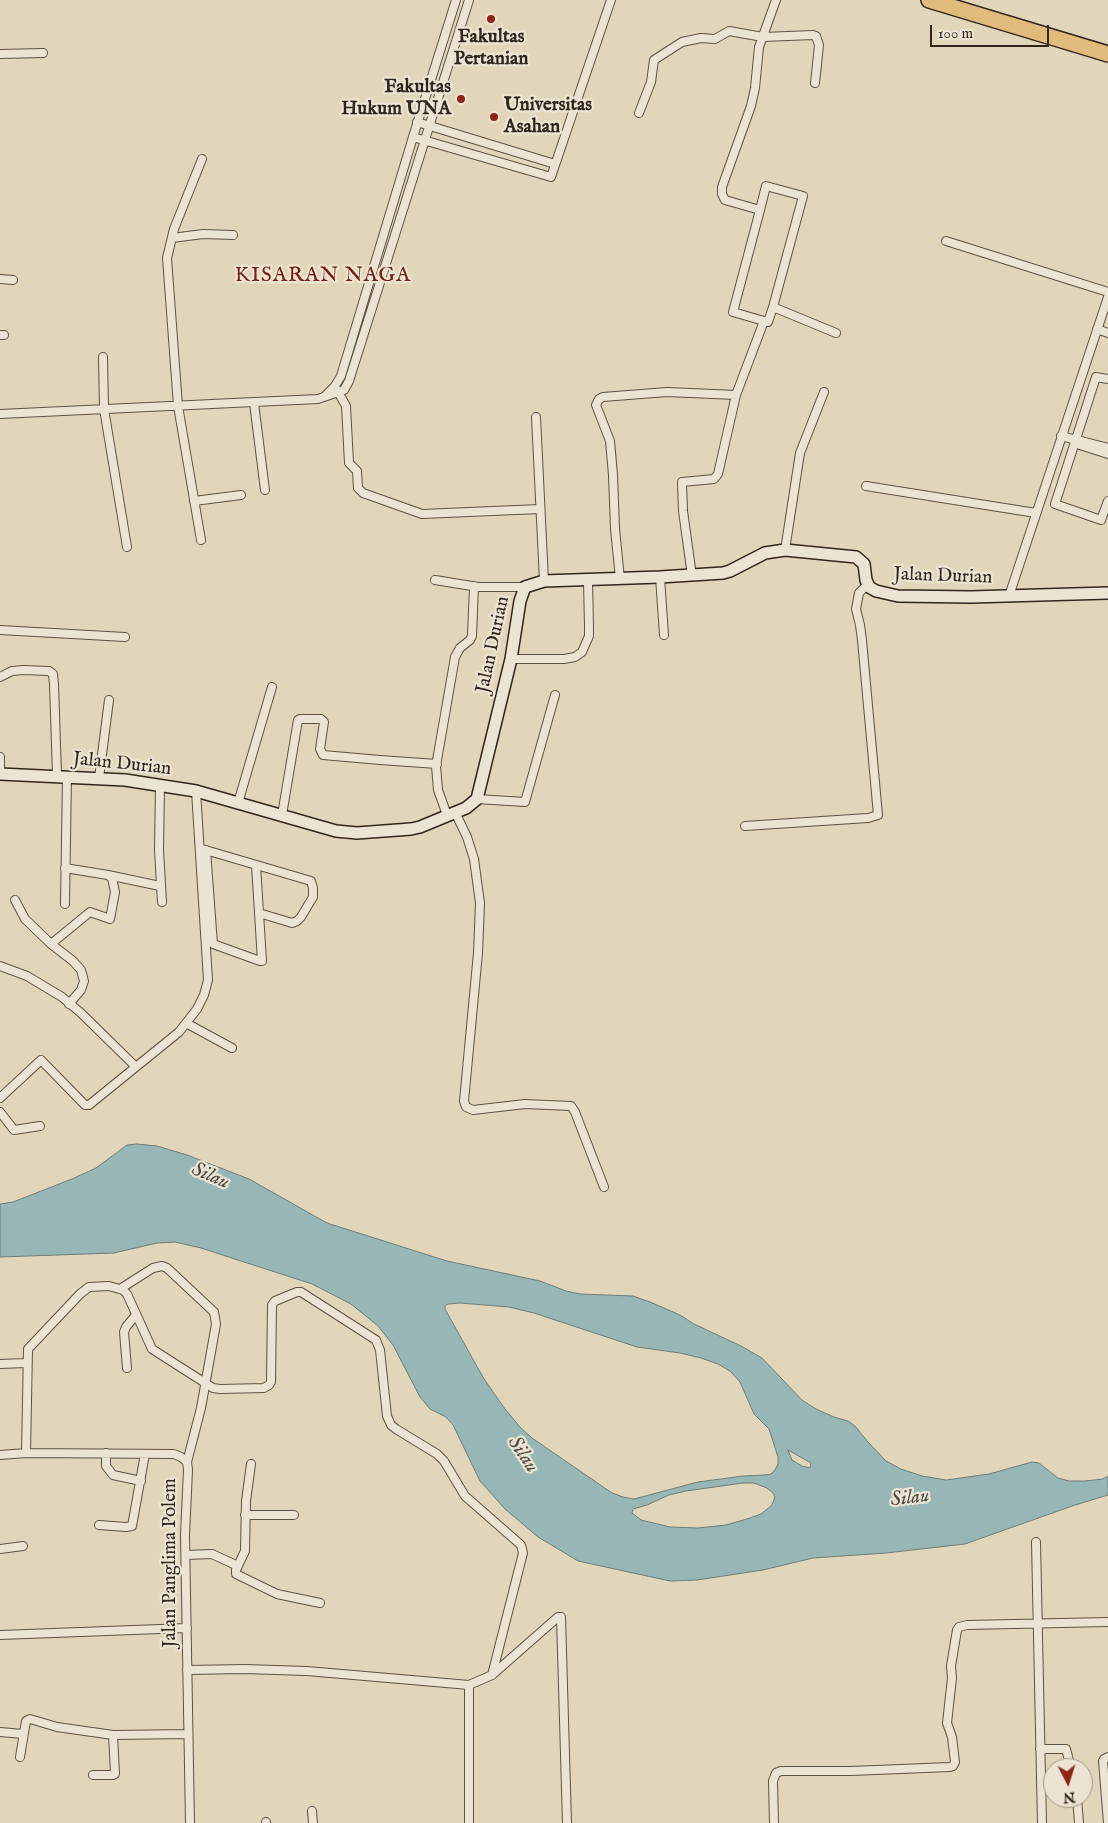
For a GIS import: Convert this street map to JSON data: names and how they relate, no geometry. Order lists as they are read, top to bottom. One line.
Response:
{"streets":{"street":["Jalan Durian","Jalan Panglima Polem"]},"districts":["KISARAN NAGA"],"water":["Silau"],"places":["Fakultas Pertanian","Fakultas Hukum UNA","Universitas Asahan"],"scale_bar":"100 m","north":"bottom"}
